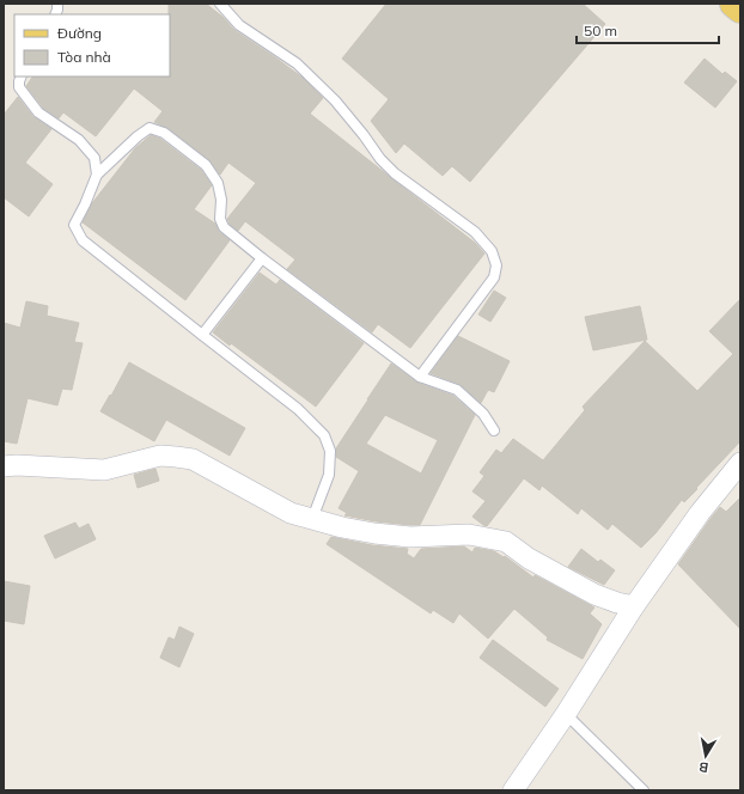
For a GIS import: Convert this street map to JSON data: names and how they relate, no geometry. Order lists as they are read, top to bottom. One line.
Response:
{"legend":["Đường","Tòa nhà"],"scale_bar":"50 m","north":"bottom"}
